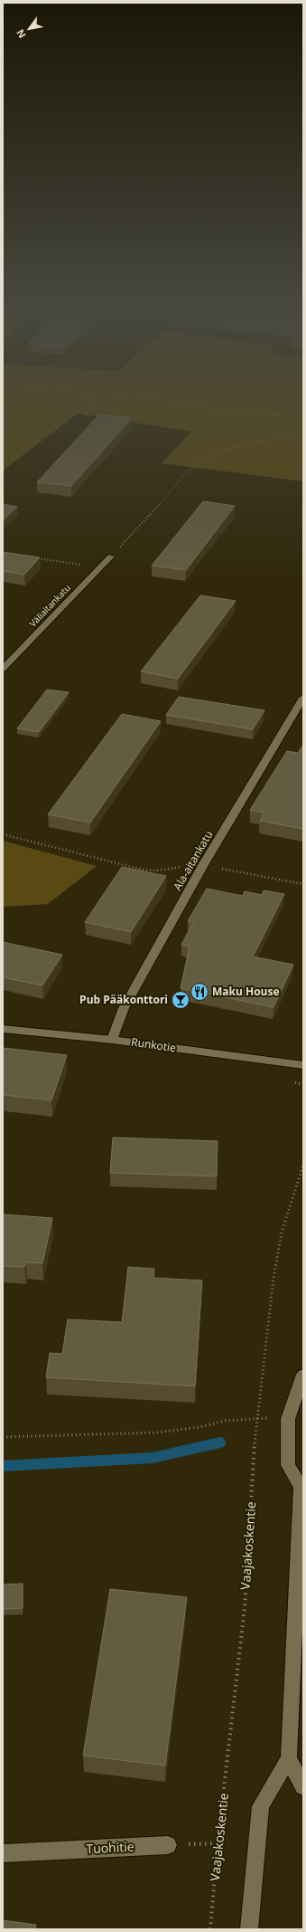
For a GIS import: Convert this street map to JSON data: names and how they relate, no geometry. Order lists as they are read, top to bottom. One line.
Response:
{"streets":{"street":["Väliaitankatu","Ala-aitankatu","Runkotie","Tuohitie"],"path":["Vaajakoskentie"]},"crossings":[["Ala-aitankatu","Runkotie"]],"places":{"restaurant":["Maku House"],"bar":["Pub Pääkonttori"]},"north":"bottom left"}
